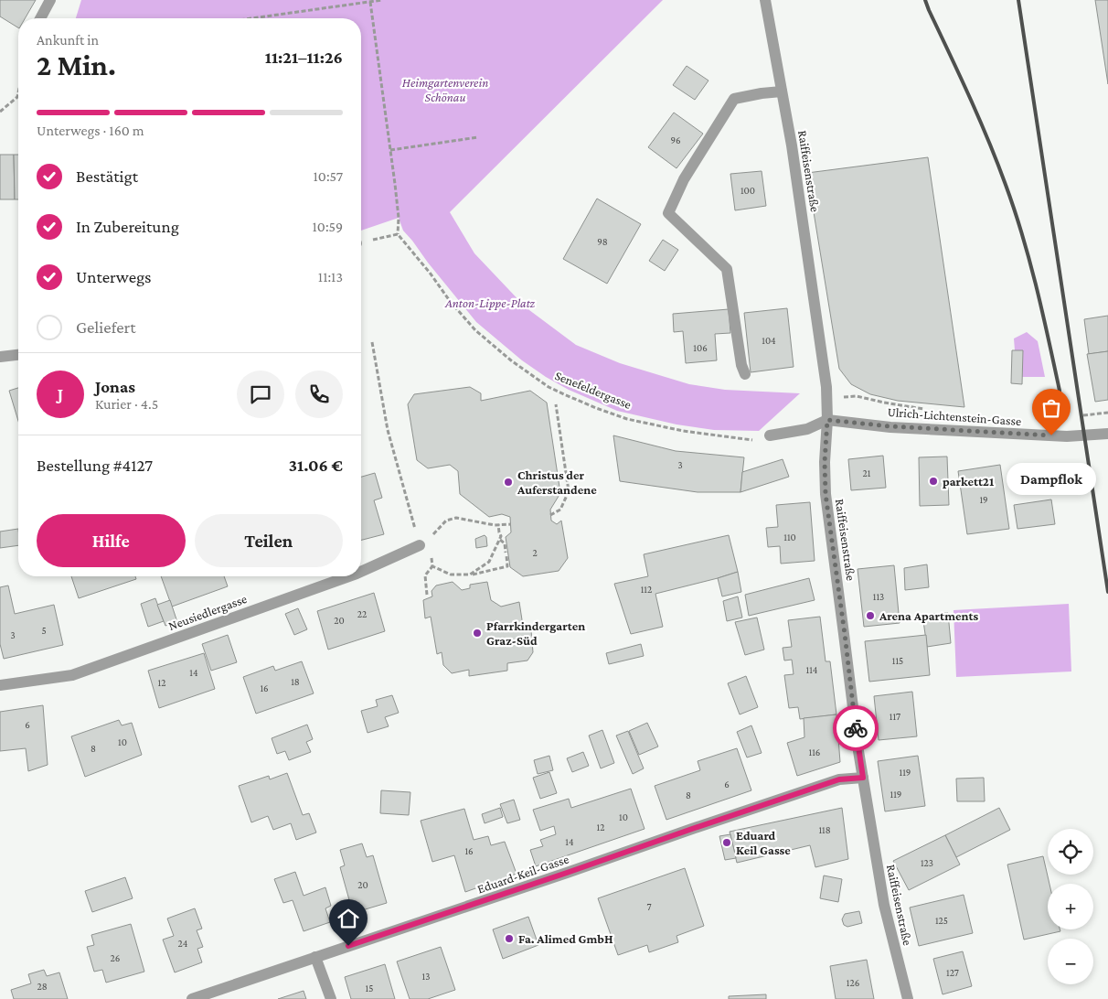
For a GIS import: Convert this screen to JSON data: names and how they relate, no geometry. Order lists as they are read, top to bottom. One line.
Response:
{"streets":{"street":["Raiffeisenstraße","Ulrich-Lichtenstein-Gasse","Neusiedlergasse","Eduard-Keil-Gasse"],"path":["Senefeldergasse"]},"crossings":[["Raiffeisenstraße","Ulrich-Lichtenstein-Gasse"],["Raiffeisenstraße","Eduard-Keil-Gasse"]],"parks":["Heimgartenverein Schönau","Anton-Lippe-Platz"],"places":["Dampflok","parkett21","Christus der Auferstandene","Arena Apartments","Pfarrkindergarten Graz-Süd","Eduard Keil Gasse","Fa. Alimed GmbH"],"house_numbers":["96","100","98","104","106","3","21","19","110","2","112","113","22","20","5","3","115","114","14","18","12","16","117","6","10","8","116","119","6","119","8","10","12","118","14","16","123","20","7","125","24","26","127","13","126","28","15"],"page":{"heading":["2 Min.","Ankunft in","11:21–11:26"],"panel":["Jonas","Kurier · 4.5","Bestellung #4127","31.06 €"],"bar":"Unterwegs · 160 m","list":[["Bestätigt","10:57"],["In Zubereitung","10:59"],["Unterwegs","11:13"],"Geliefert"],"round":"J","bubble":"Dampflok","buttons":["Hilfe","Teilen"],"map_buttons":["+","−"]}}
